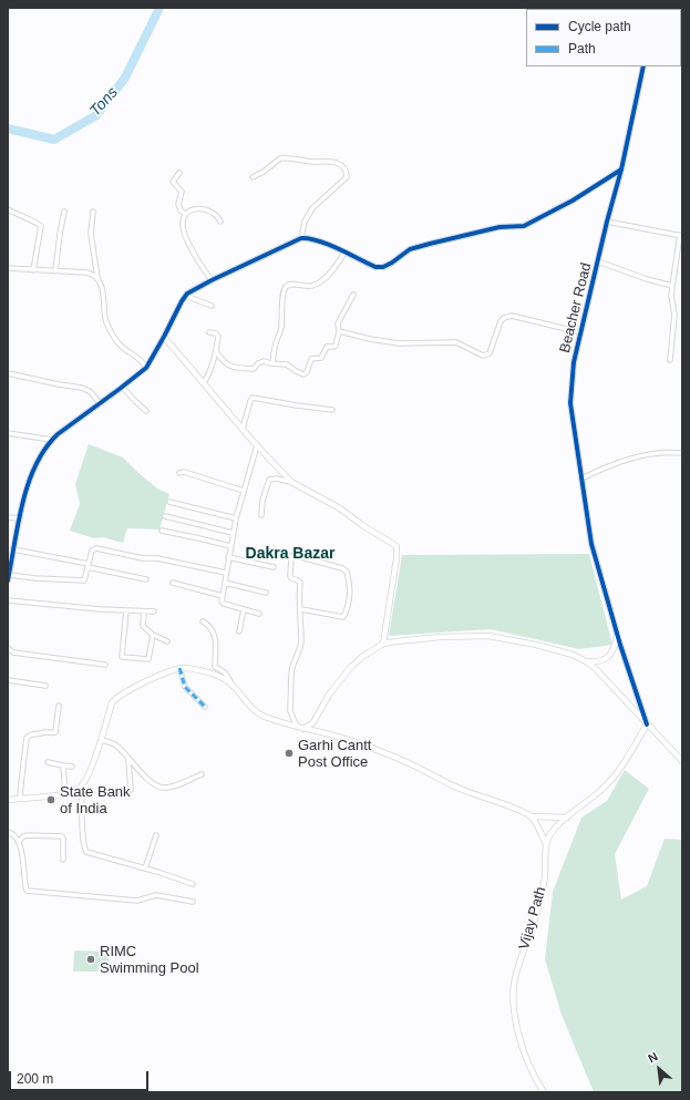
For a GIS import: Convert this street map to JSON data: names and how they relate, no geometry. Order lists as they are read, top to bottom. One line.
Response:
{"streets":{"street":["Beacher Road","Vijay Path"]},"districts":["Dakra Bazar"],"water":["Tons"],"places":["Garhi Cantt Post Office","State Bank of India","RIMC Swimming Pool"],"legend":["Cycle path","Path"],"scale_bar":"200 m","north":"top left"}
